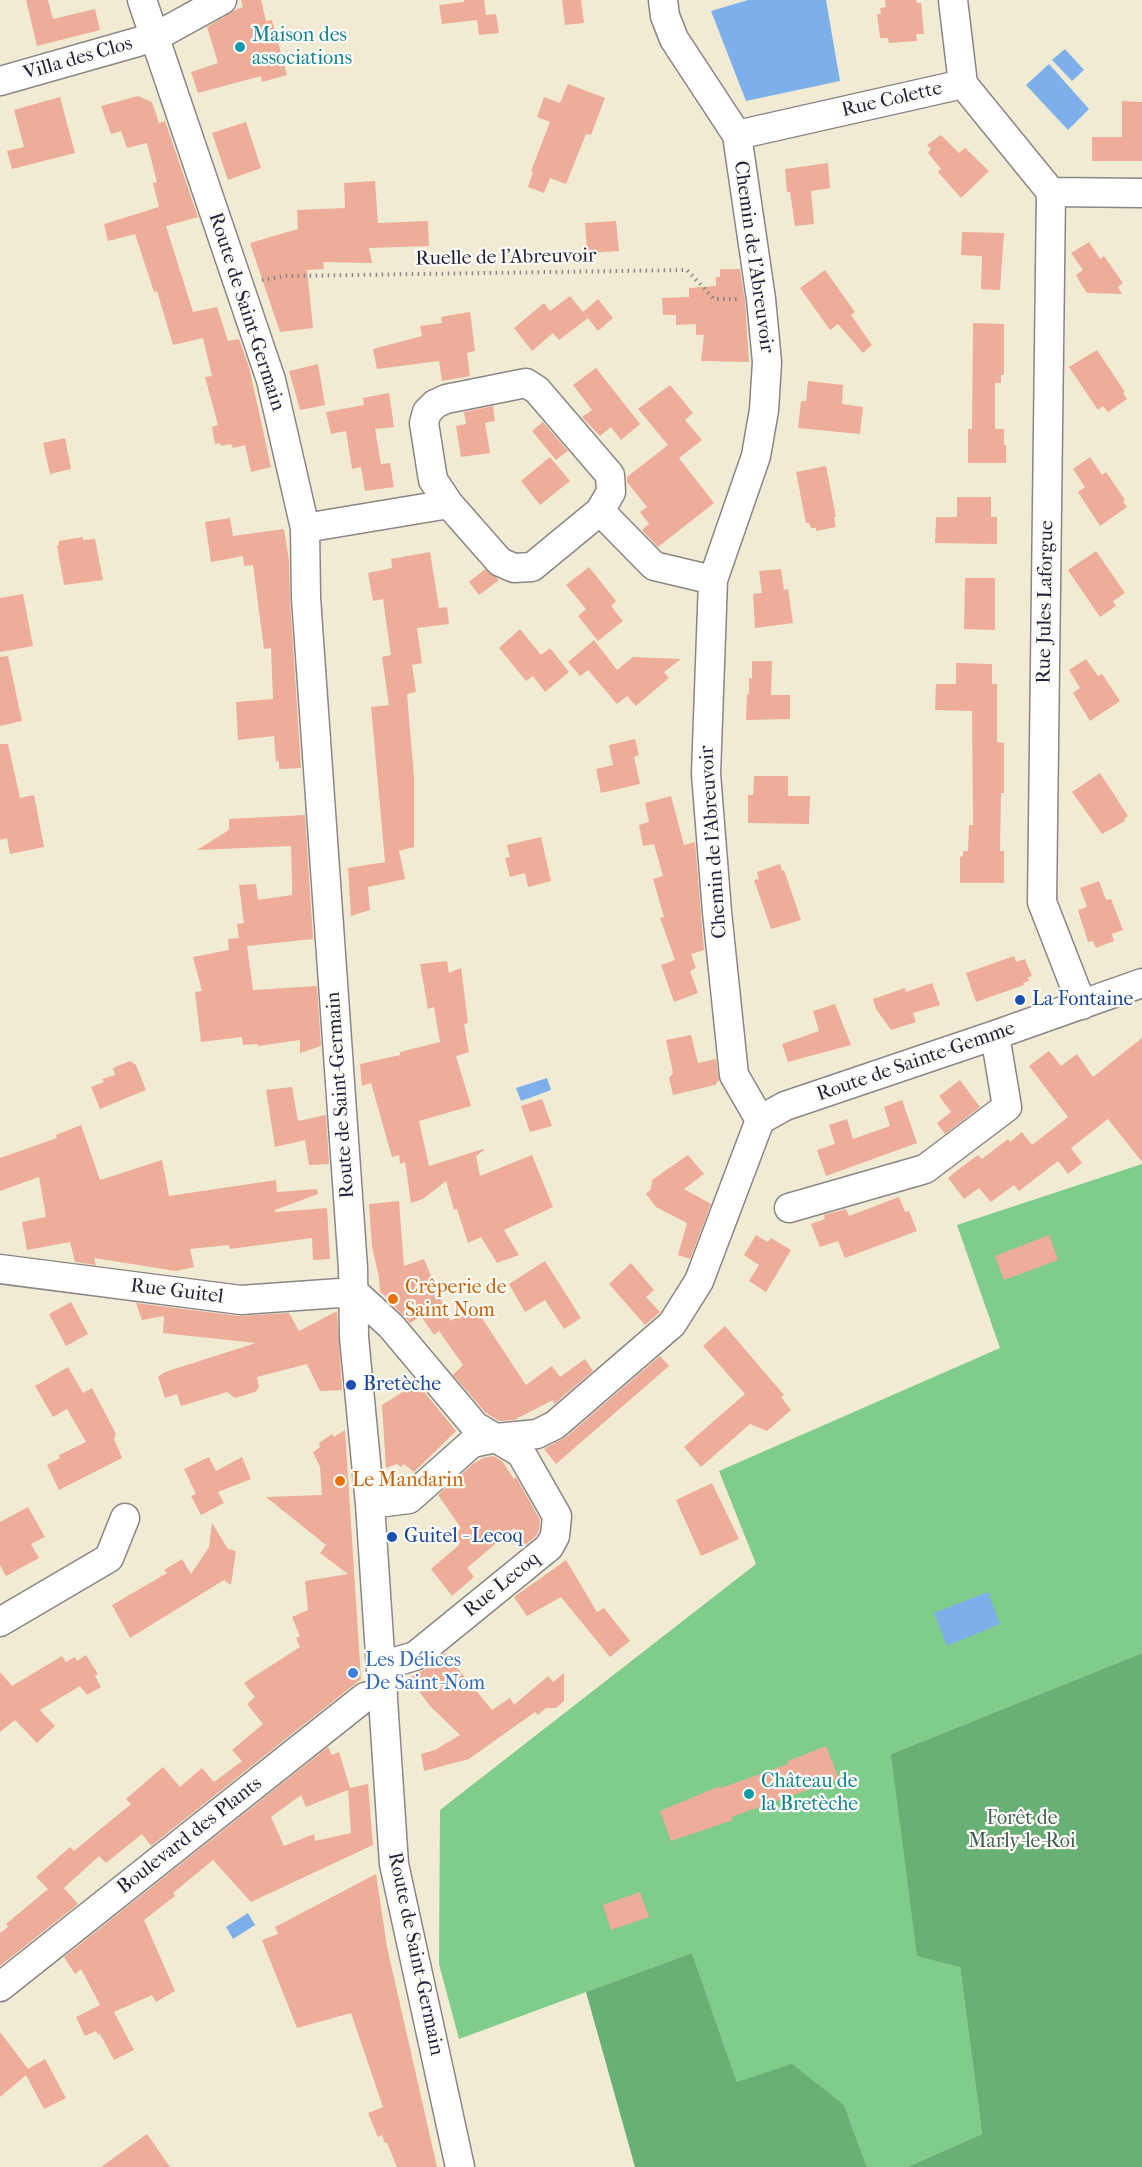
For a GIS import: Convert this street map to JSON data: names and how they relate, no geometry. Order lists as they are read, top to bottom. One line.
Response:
{"streets":{"street":["Villa des Clos","Rue Colette","Chemin de l'Abreuvoir","Route de Saint-Germain","Rue Jules Laforgue","Route de Sainte-Gemme","Rue Guitel","Rue Lecoq","Boulevard des Plants"],"path":["Ruelle de l'Abreuvoir"]},"crossings":[["Villa des Clos","Route de Saint-Germain"],["Rue Colette","Chemin de l'Abreuvoir"],["Rue Colette","Rue Jules Laforgue"],["Chemin de l'Abreuvoir","Ruelle de l'Abreuvoir"],["Chemin de l'Abreuvoir","Route de Sainte-Gemme"],["Ruelle de l'Abreuvoir","Route de Saint-Germain"],["Route de Saint-Germain","Rue Guitel"],["Route de Saint-Germain","Rue Lecoq"],["Route de Saint-Germain","Boulevard des Plants"],["Rue Jules Laforgue","Route de Sainte-Gemme"],["Rue Guitel","Rue Lecoq"]],"parks":["Forêt de Marly-le-Roi"],"places":["Maison des associations","La Fontaine","Crêperie de Saint Nom","Bretèche","Le Mandarin","Guitel - Lecoq","Les Délices De Saint-Nom","Château de la Bretèche"]}
